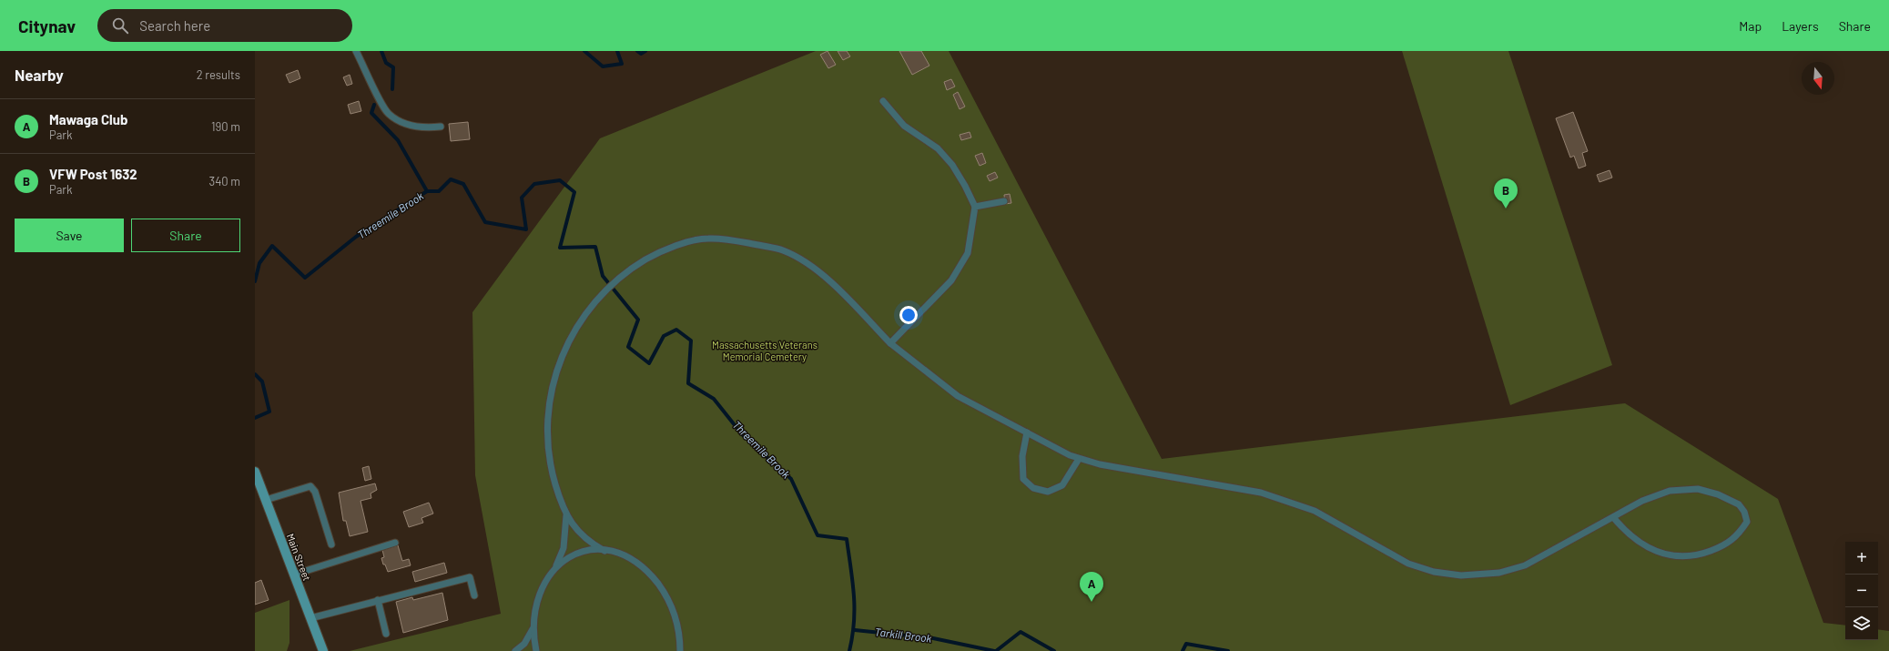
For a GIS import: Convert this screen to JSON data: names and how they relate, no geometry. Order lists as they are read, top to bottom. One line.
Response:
{"streets":{"main road":["Main Street"]},"water":["Threemile Brook","Tarkill Brook"],"parks":["Massachusetts Veterans Memorial Cemetery"],"north":"bottom","page":{"header":"Citynav","search":"Search here","nav":["Map","Layers","Share"],"heading":["Nearby","2 results"],"list":[{"mark":"A","name":"Mawaga Club","note":"Park","value":"190 m"},{"mark":"B","name":"VFW Post 1632","note":"Park","value":"340 m"}],"pins":["B","A"],"buttons":["Save","Share"],"map_buttons":["+","−"]}}
